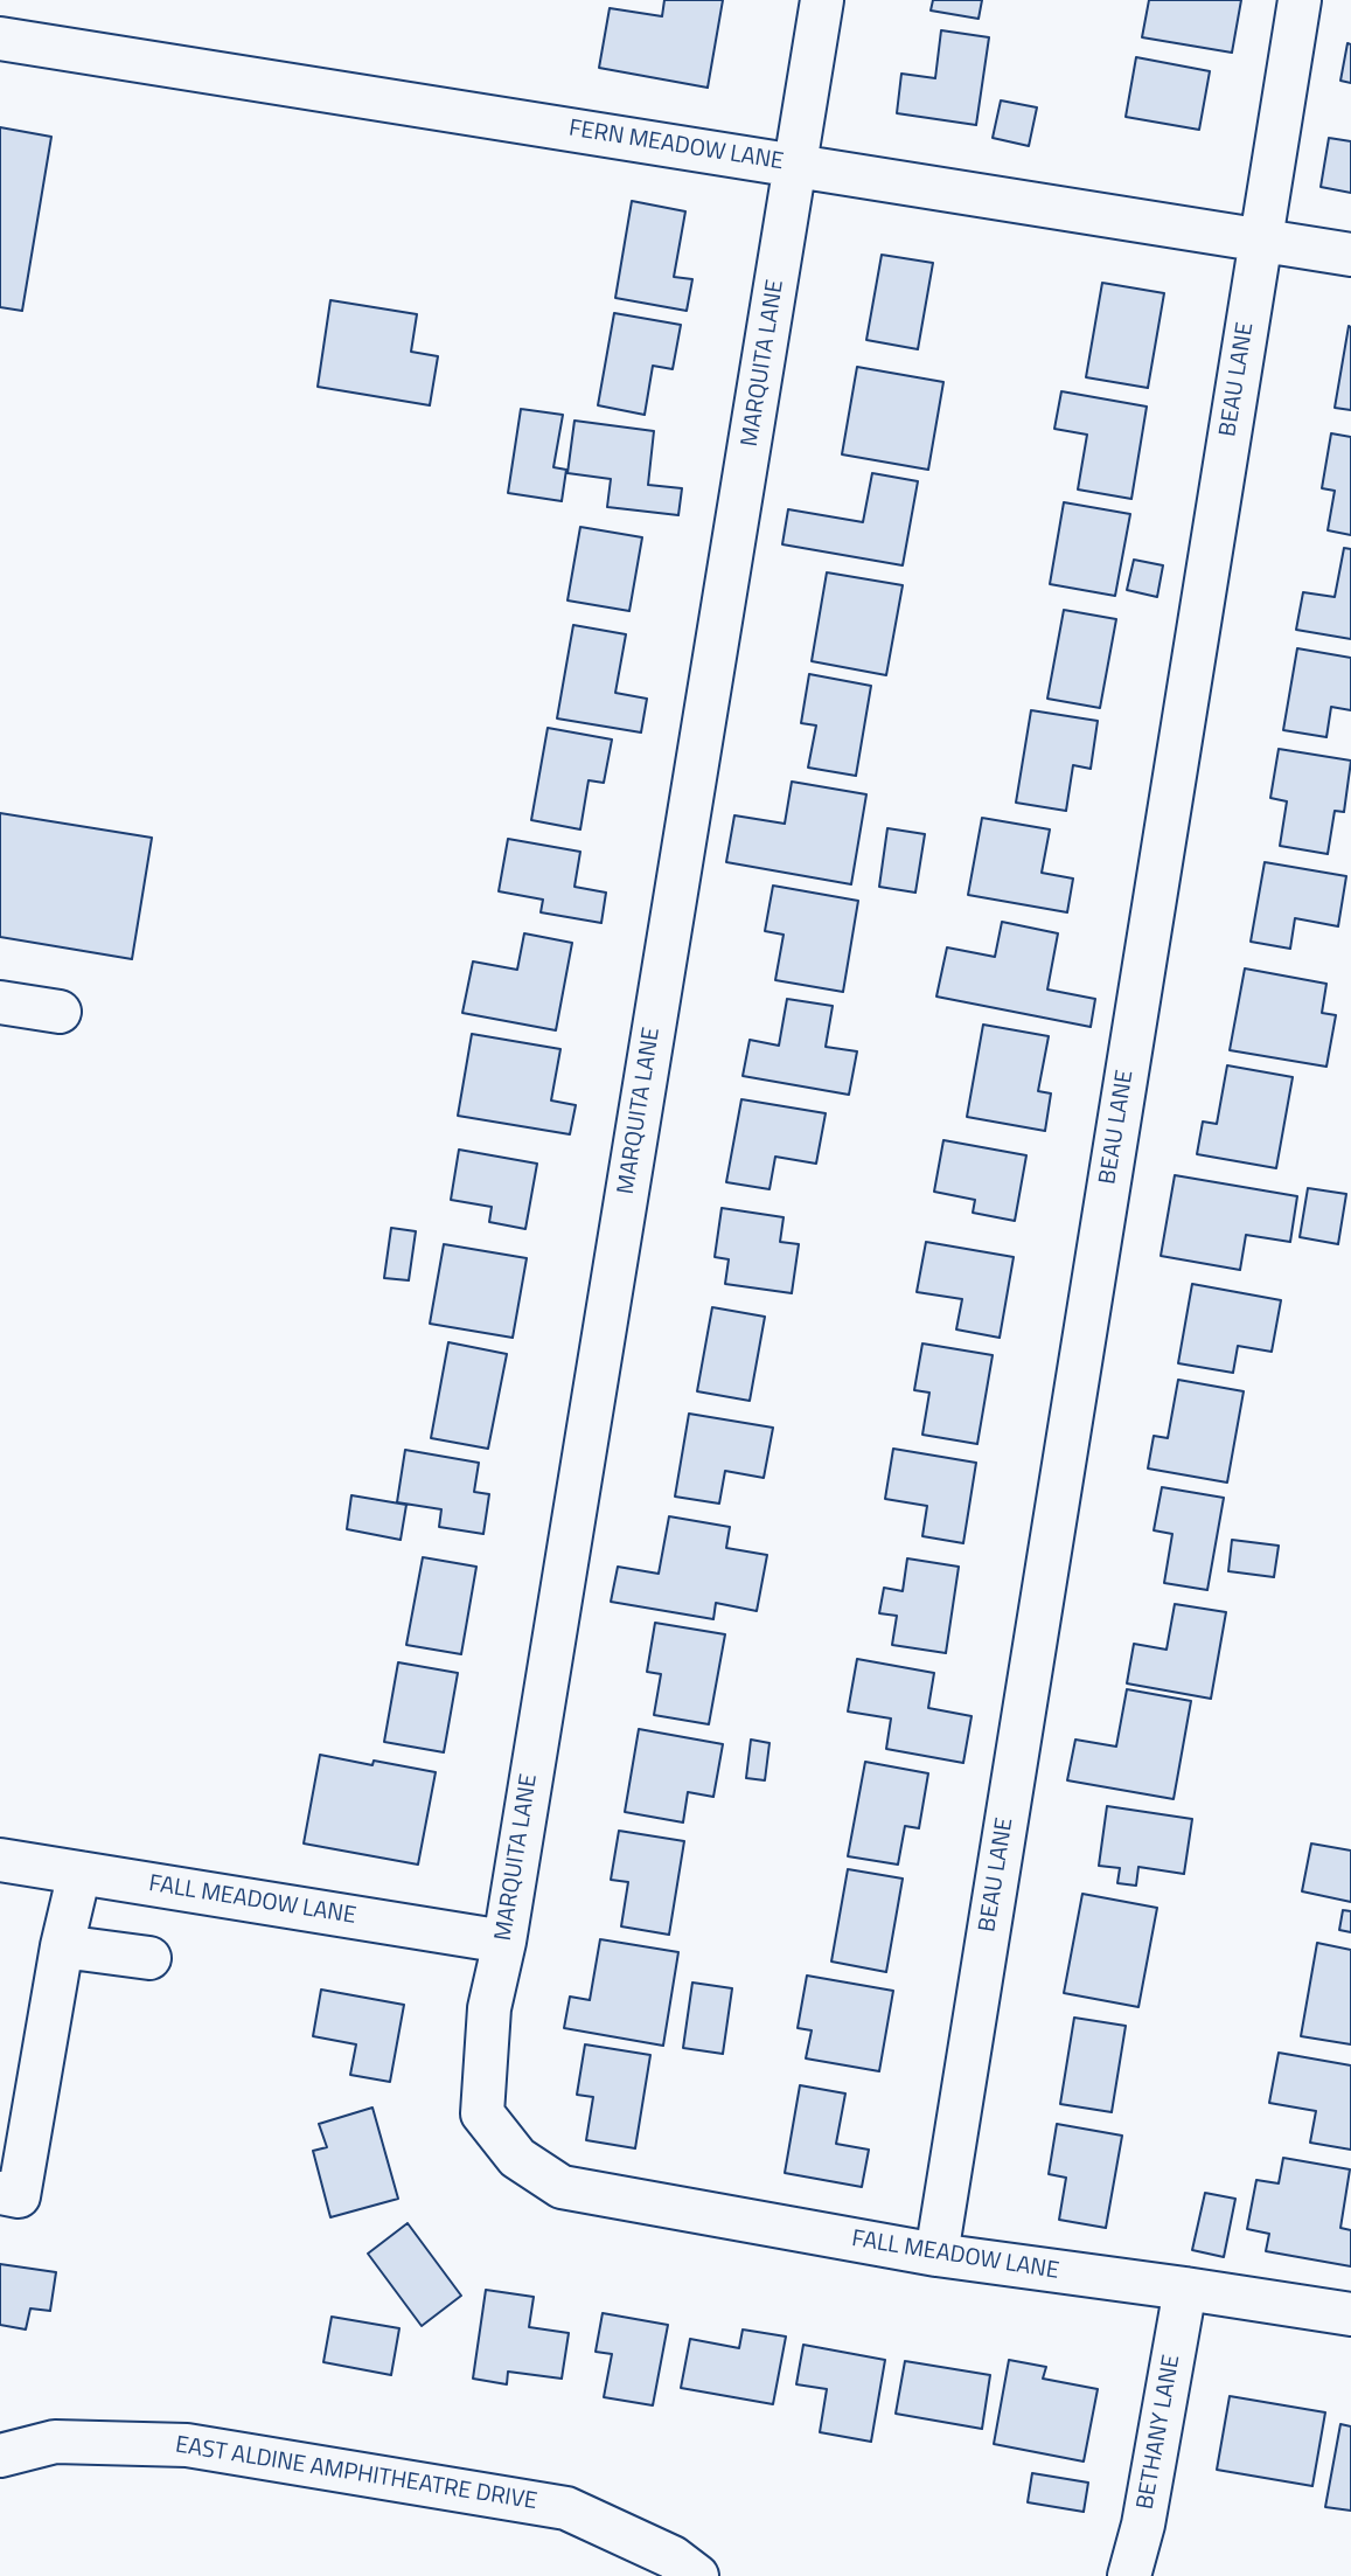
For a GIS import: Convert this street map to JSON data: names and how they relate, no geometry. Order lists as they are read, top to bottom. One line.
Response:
{"streets":{"street":["FERN MEADOW LANE","MARQUITA LANE","BEAU LANE","FALL MEADOW LANE","BETHANY LANE","EAST ALDINE AMPHITHEATRE DRIVE"]},"crossings":[["FERN MEADOW LANE","MARQUITA LANE"],["FERN MEADOW LANE","BEAU LANE"],["MARQUITA LANE","FALL MEADOW LANE"],["BEAU LANE","FALL MEADOW LANE"],["FALL MEADOW LANE","BETHANY LANE"]]}
